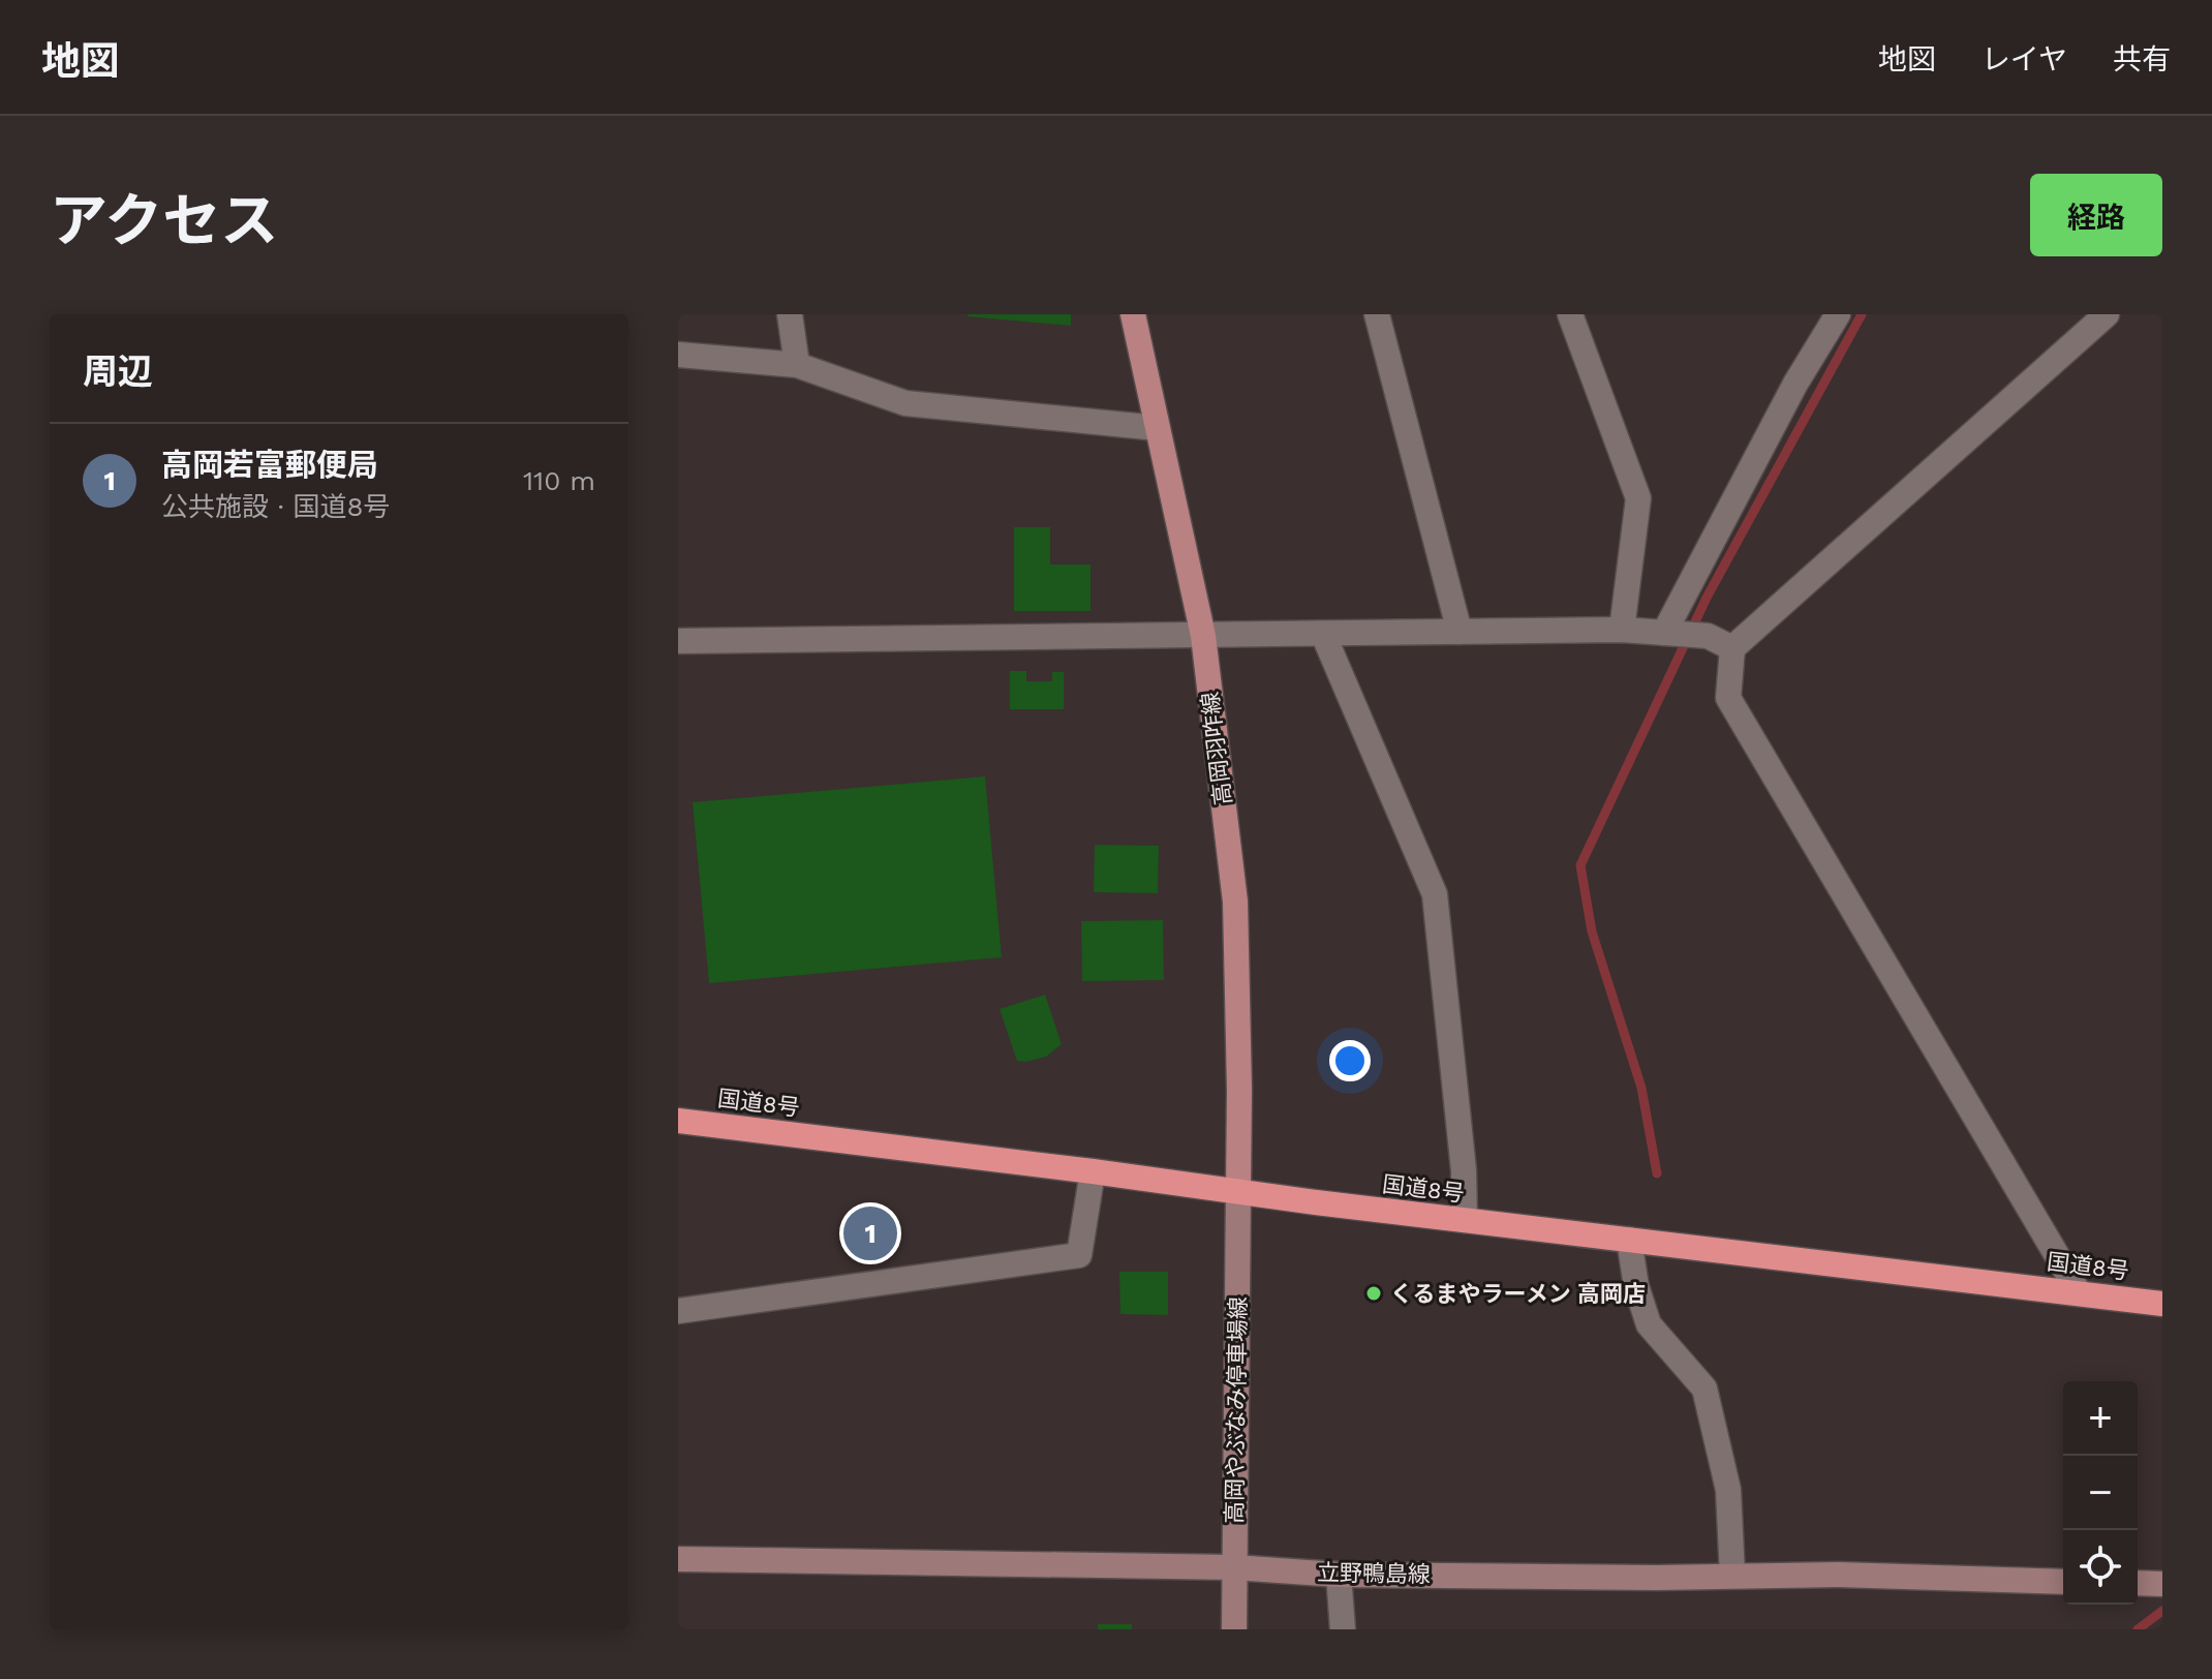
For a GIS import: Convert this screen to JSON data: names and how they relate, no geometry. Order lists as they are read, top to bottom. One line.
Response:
{"streets":{"highway":["国道8号"],"main road":["高岡羽咋線","高岡やぶなみ停車場線","立野鴨島線"]},"crossings":[["高岡羽咋線","国道8号"],["高岡羽咋線","高岡やぶなみ停車場線"],["国道8号","高岡やぶなみ停車場線"],["高岡やぶなみ停車場線","立野鴨島線"]],"places":["くるまやラーメン 高岡店"],"page":{"header":"地図","nav":["地図","レイヤ","共有"],"title":"アクセス","buttons":"経路","heading":"周辺","list":[{"mark":"1","name":"高岡若富郵便局","note":"公共施設 · 国道8号","value":"110 m"}],"pins":"1","map_buttons":["+","−"]}}
